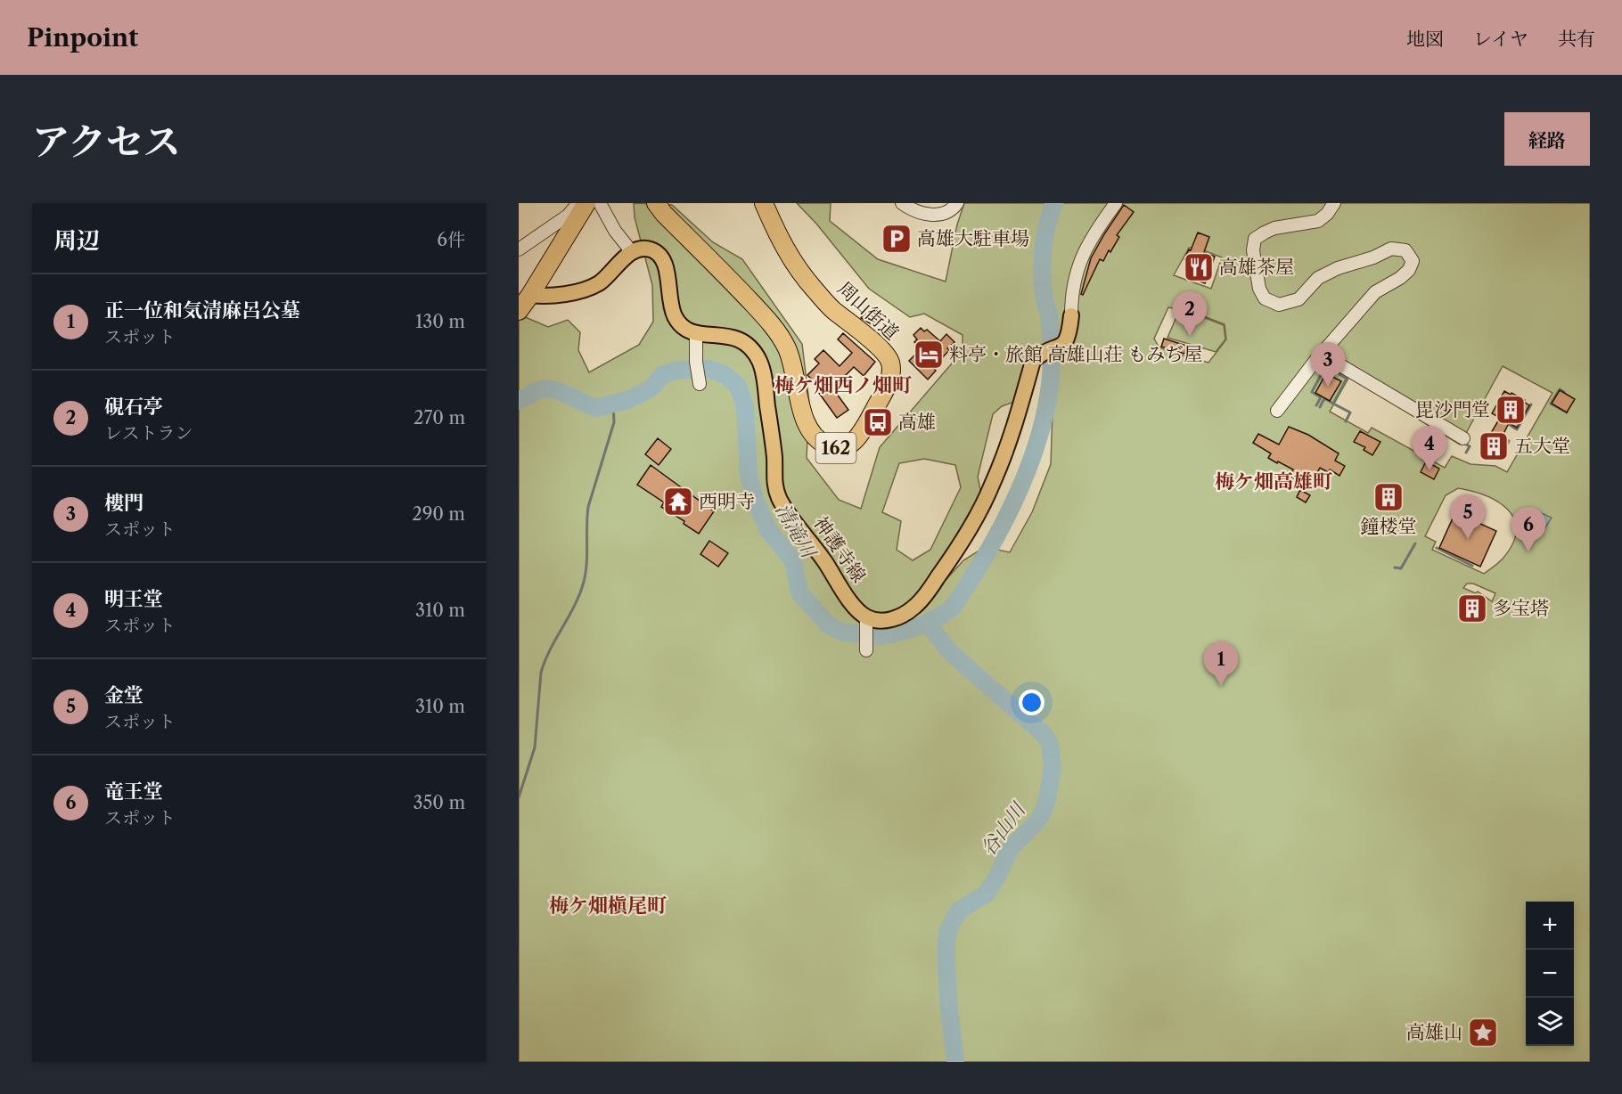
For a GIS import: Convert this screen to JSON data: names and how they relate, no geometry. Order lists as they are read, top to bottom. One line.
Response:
{"streets":{"highway":["周山街道","162"],"main road":["神護寺線"]},"districts":["梅ケ畑西ノ畑町","梅ケ畑高雄町","梅ケ畑槇尾町"],"water":["清滝川","谷山川"],"places":{"parking":["高雄大駐車場"],"restaurant":["高雄茶屋"],"hotel":["料亭・旅館 高雄山荘 もみぢ屋"],"building":["毘沙門堂","五大堂","鐘楼堂","多宝塔"],"bus stop":["高雄"],"temple":["西明寺"],"place":["高雄山"]},"page":{"header":"Pinpoint","nav":["地図","レイヤ","共有"],"title":"アクセス","buttons":"経路","heading":["周辺","6件"],"list":[{"mark":"1","name":"正一位和気清麻呂公墓","note":"スポット","value":"130 m"},{"mark":"2","name":"硯石亭","note":"レストラン","value":"270 m"},{"mark":"3","name":"樓門","note":"スポット","value":"290 m"},{"mark":"4","name":"明王堂","note":"スポット","value":"310 m"},{"mark":"5","name":"金堂","note":"スポット","value":"310 m"},{"mark":"6","name":"竜王堂","note":"スポット","value":"350 m"}],"pins":["2","3","4","5","6","1"],"map_buttons":["+","−"]}}
